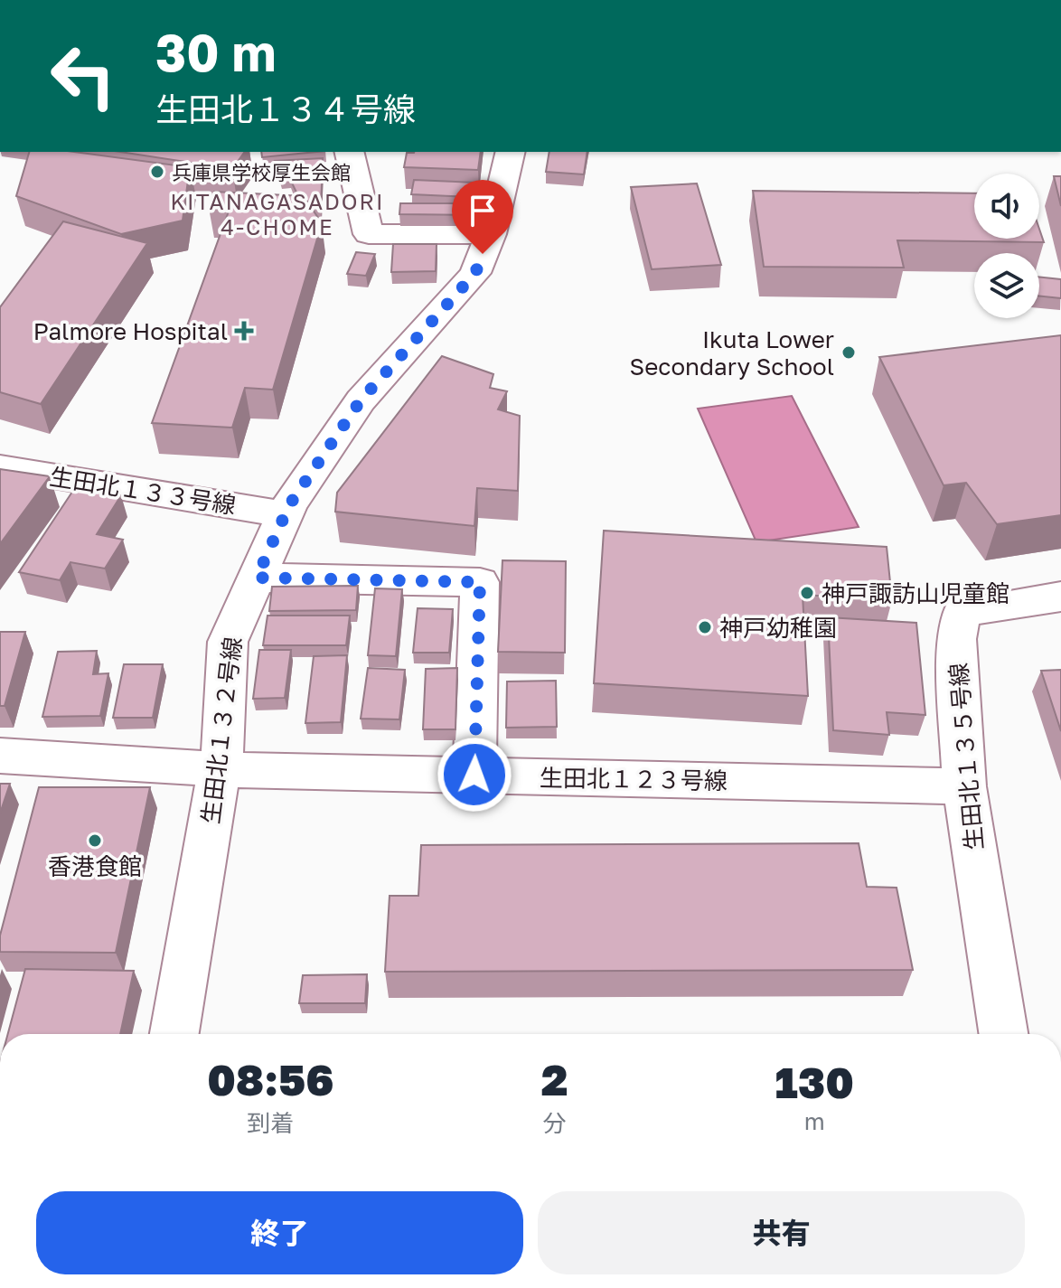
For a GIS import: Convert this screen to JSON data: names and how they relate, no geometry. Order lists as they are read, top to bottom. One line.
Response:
{"streets":{"street":["生田北１３３号線","生田北１３２号線","生田北１３５号線","生田北１２３号線"]},"crossings":[["生田北１３３号線","生田北１３２号線"],["生田北１３２号線","生田北１２３号線"],["生田北１３５号線","生田北１２３号線"]],"districts":["KITANAGASADORI 4-CHOME"],"places":{"other":["兵庫県学校厚生会館","Ikuta Lower Secondary School","神戸諏訪山児童館","神戸幼稚園","香港食館"],"health":["Palmore Hospital"]},"page":{"turn":["30 m","生田北１３４号線"],"eta":["08:56","到着","2","分","130","m"],"buttons":["終了","共有"]}}
